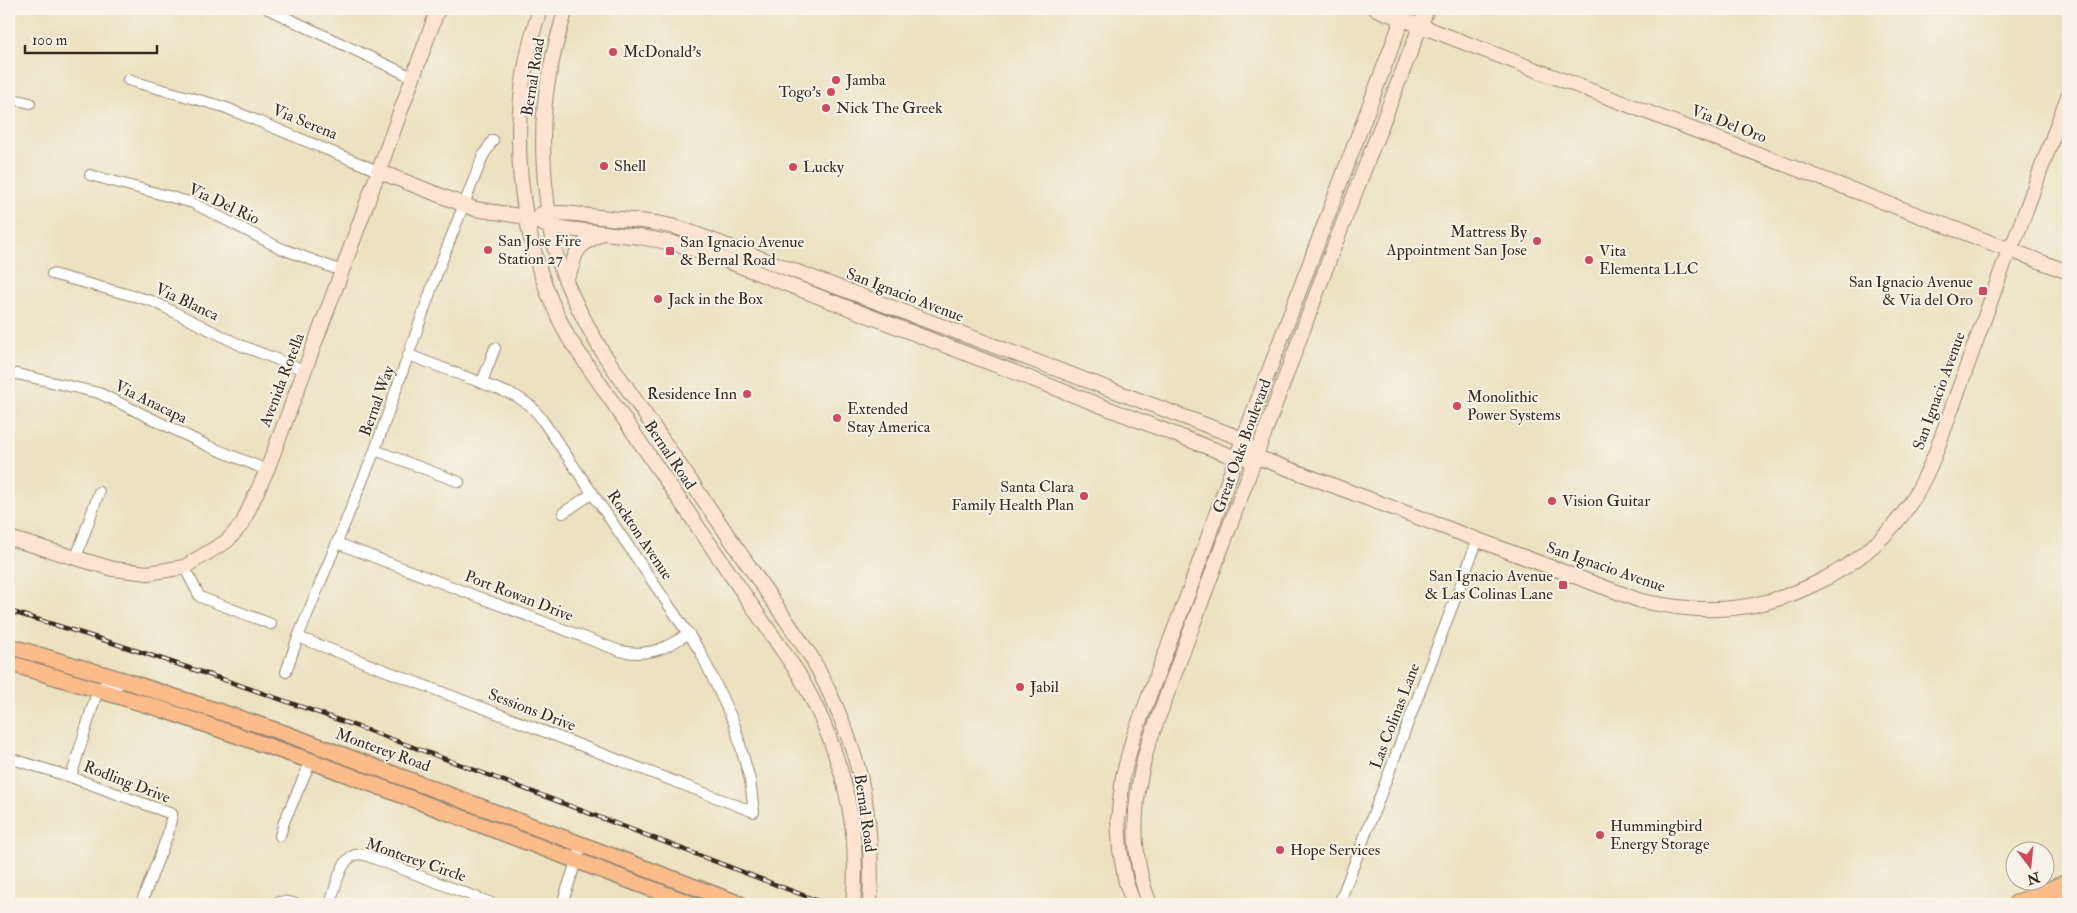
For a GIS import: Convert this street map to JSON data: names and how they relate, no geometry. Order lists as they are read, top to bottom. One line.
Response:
{"streets":{"main road":["Monterey Road"],"street":["Bernal Road","Via Serena","Via Del Oro","Via Del Rio","San Ignacio Avenue","Via Blanca","Avenida Rotella","Bernal Way","Via Anacapa","Great Oaks Boulevard","Rockton Avenue","Port Rowan Drive","Sessions Drive","Las Colinas Lane","Rodling Drive","Monterey Circle"]},"crossings":[["Bernal Road","San Ignacio Avenue"],["Via Serena","San Ignacio Avenue"],["Via Serena","Avenida Rotella"],["Via Serena","Bernal Way"],["Via Del Oro","San Ignacio Avenue"],["Via Del Oro","Great Oaks Boulevard"],["Via Del Rio","Avenida Rotella"],["San Ignacio Avenue","Bernal Way"],["San Ignacio Avenue","Great Oaks Boulevard"],["San Ignacio Avenue","Las Colinas Lane"],["Via Blanca","Avenida Rotella"],["Avenida Rotella","Via Anacapa"],["Bernal Way","Rockton Avenue"],["Bernal Way","Port Rowan Drive"],["Bernal Way","Sessions Drive"],["Rockton Avenue","Port Rowan Drive"],["Rockton Avenue","Sessions Drive"]],"places":{"other":["McDonald's","Jamba","Togo's","Nick The Greek","Shell","Lucky","Mattress By Appointment San Jose","San Jose Fire Station 27","Vita Elementa LLC","Jack in the Box","Residence Inn","Monolithic Power Systems","Extended Stay America","Santa Clara Family Health Plan","Vision Guitar","Jabil","Hummingbird Energy Storage","Hope Services"],"transit":["San Ignacio Avenue & Bernal Road","San Ignacio Avenue & Via del Oro","San Ignacio Avenue & Las Colinas Lane"]},"scale_bar":"100 m","north":"bottom"}
